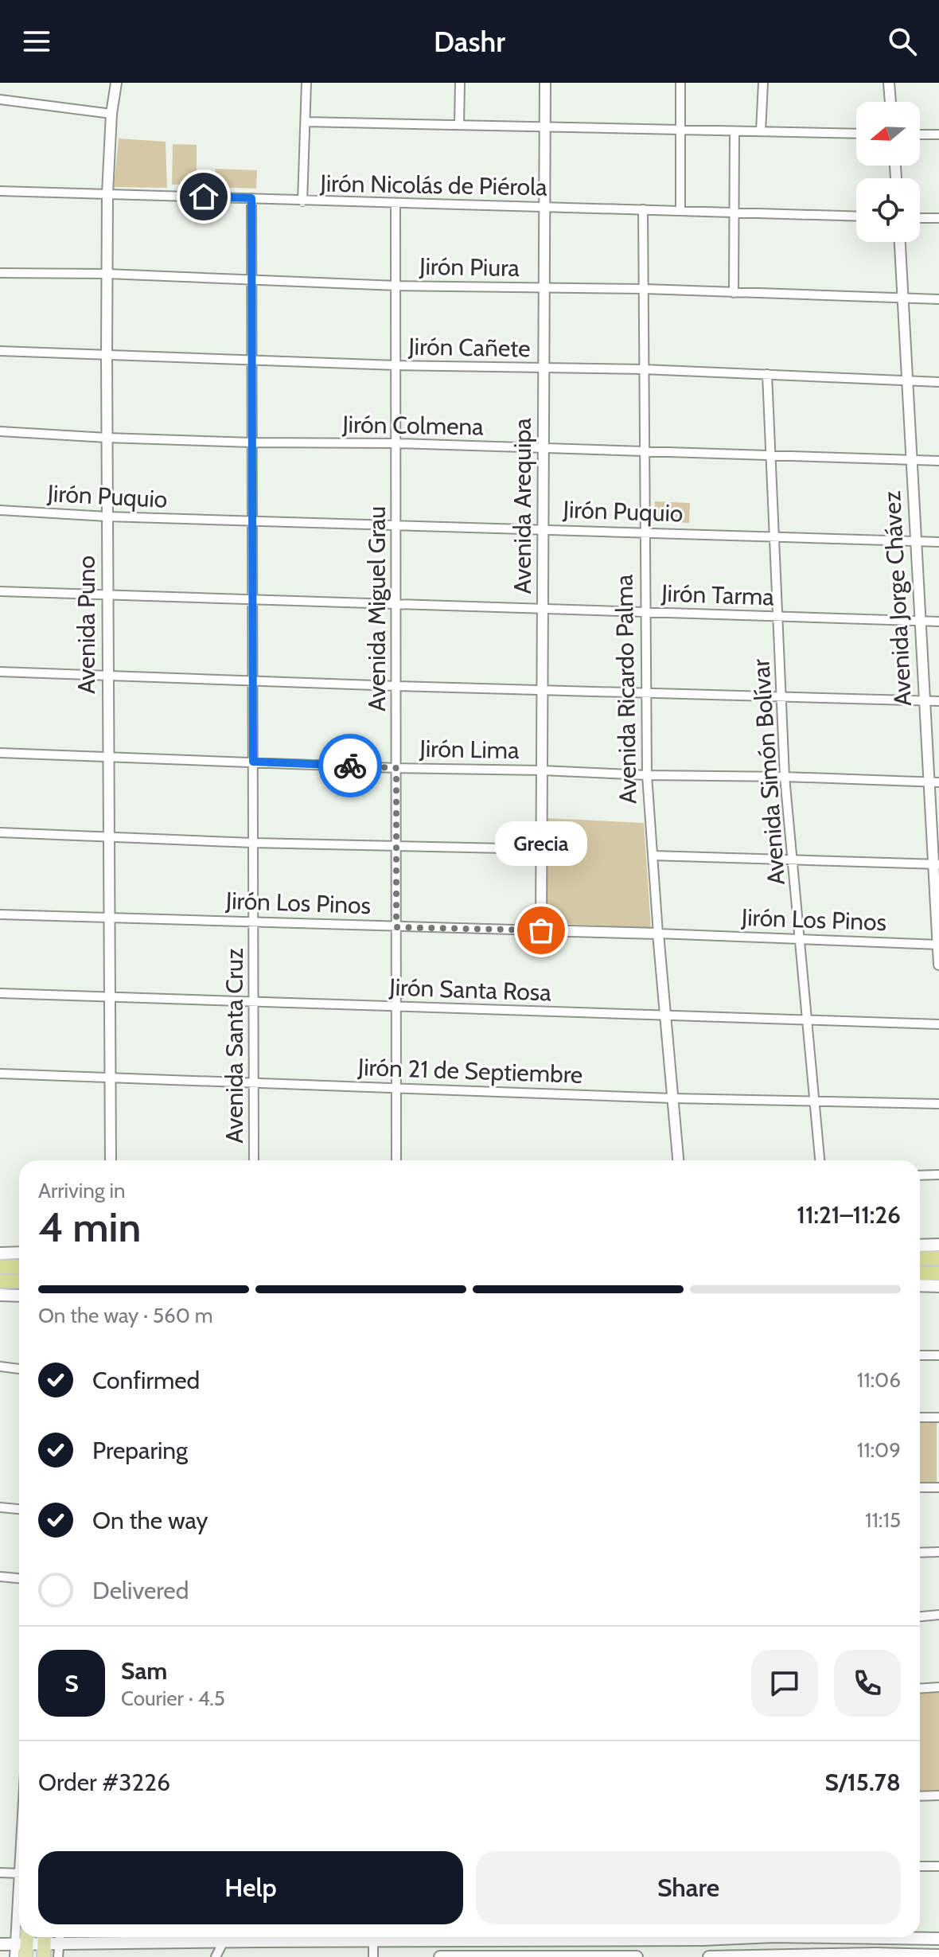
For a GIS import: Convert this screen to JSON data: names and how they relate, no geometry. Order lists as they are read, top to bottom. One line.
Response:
{"streets":{"street":["Jirón Nicolás de Piérola","Jirón Piura","Jirón Cañete","Jirón Colmena","Jirón Puquio","Avenida Arequipa","Jirón Tarma","Avenida Jorge Chávez","Avenida Miguel Grau","Avenida Puno","Avenida Ricardo Palma","Jirón Lima","Avenida Simón Bolívar","Jirón Los Pinos","Jirón Santa Rosa","Avenida Santa Cruz","Jirón 21 de Septiembre"]},"crossings":[["Jirón Nicolás de Piérola","Avenida Arequipa"],["Jirón Nicolás de Piérola","Avenida Miguel Grau"],["Jirón Nicolás de Piérola","Avenida Puno"],["Jirón Nicolás de Piérola","Avenida Ricardo Palma"],["Jirón Nicolás de Piérola","Avenida Santa Cruz"],["Jirón Piura","Avenida Arequipa"],["Jirón Piura","Avenida Jorge Chávez"],["Jirón Piura","Avenida Miguel Grau"],["Jirón Piura","Avenida Puno"],["Jirón Piura","Avenida Ricardo Palma"],["Jirón Piura","Avenida Santa Cruz"],["Jirón Cañete","Avenida Arequipa"],["Jirón Cañete","Avenida Jorge Chávez"],["Jirón Cañete","Avenida Miguel Grau"],["Jirón Cañete","Avenida Puno"],["Jirón Cañete","Avenida Ricardo Palma"],["Jirón Cañete","Avenida Simón Bolívar"],["Jirón Cañete","Avenida Santa Cruz"],["Jirón Colmena","Avenida Arequipa"],["Jirón Colmena","Avenida Jorge Chávez"],["Jirón Colmena","Avenida Miguel Grau"],["Jirón Colmena","Avenida Puno"],["Jirón Colmena","Avenida Ricardo Palma"],["Jirón Colmena","Avenida Simón Bolívar"],["Jirón Colmena","Avenida Santa Cruz"],["Jirón Puquio","Avenida Arequipa"],["Jirón Puquio","Avenida Jorge Chávez"],["Jirón Puquio","Avenida Miguel Grau"],["Jirón Puquio","Avenida Puno"],["Jirón Puquio","Avenida Ricardo Palma"],["Jirón Puquio","Avenida Simón Bolívar"],["Jirón Puquio","Avenida Santa Cruz"],["Avenida Arequipa","Jirón Tarma"],["Avenida Arequipa","Jirón Lima"],["Avenida Arequipa","Jirón Los Pinos"],["Jirón Tarma","Avenida Jorge Chávez"],["Jirón Tarma","Avenida Miguel Grau"],["Jirón Tarma","Avenida Puno"],["Jirón Tarma","Avenida Ricardo Palma"],["Jirón Tarma","Avenida Simón Bolívar"],["Jirón Tarma","Avenida Santa Cruz"],["Avenida Jorge Chávez","Jirón Lima"],["Avenida Jorge Chávez","Jirón Los Pinos"],["Avenida Miguel Grau","Jirón Lima"],["Avenida Miguel Grau","Jirón Los Pinos"],["Avenida Miguel Grau","Jirón Santa Rosa"],["Avenida Miguel Grau","Jirón 21 de Septiembre"],["Avenida Puno","Jirón Lima"],["Avenida Puno","Jirón Los Pinos"],["Avenida Puno","Jirón Santa Rosa"],["Avenida Puno","Jirón 21 de Septiembre"],["Avenida Ricardo Palma","Jirón Lima"],["Avenida Ricardo Palma","Jirón Los Pinos"],["Avenida Ricardo Palma","Jirón Santa Rosa"],["Avenida Ricardo Palma","Jirón 21 de Septiembre"],["Jirón Lima","Avenida Simón Bolívar"],["Jirón Lima","Avenida Santa Cruz"],["Avenida Simón Bolívar","Jirón Los Pinos"],["Avenida Simón Bolívar","Jirón Santa Rosa"],["Avenida Simón Bolívar","Jirón 21 de Septiembre"],["Jirón Los Pinos","Avenida Santa Cruz"],["Jirón Santa Rosa","Avenida Santa Cruz"],["Avenida Santa Cruz","Jirón 21 de Septiembre"]],"places":["Grecia"],"north":"left","page":{"header":"Dashr","bubble":"Grecia","heading":["4 min","Arriving in","11:21–11:26"],"panel":["Sam","Courier · 4.5","Order #3226","S/15.78"],"bar":"On the way · 560 m","list":[["Confirmed","11:06"],["Preparing","11:09"],["On the way","11:15"],"Delivered"],"round":"S","buttons":["Help","Share"]}}
